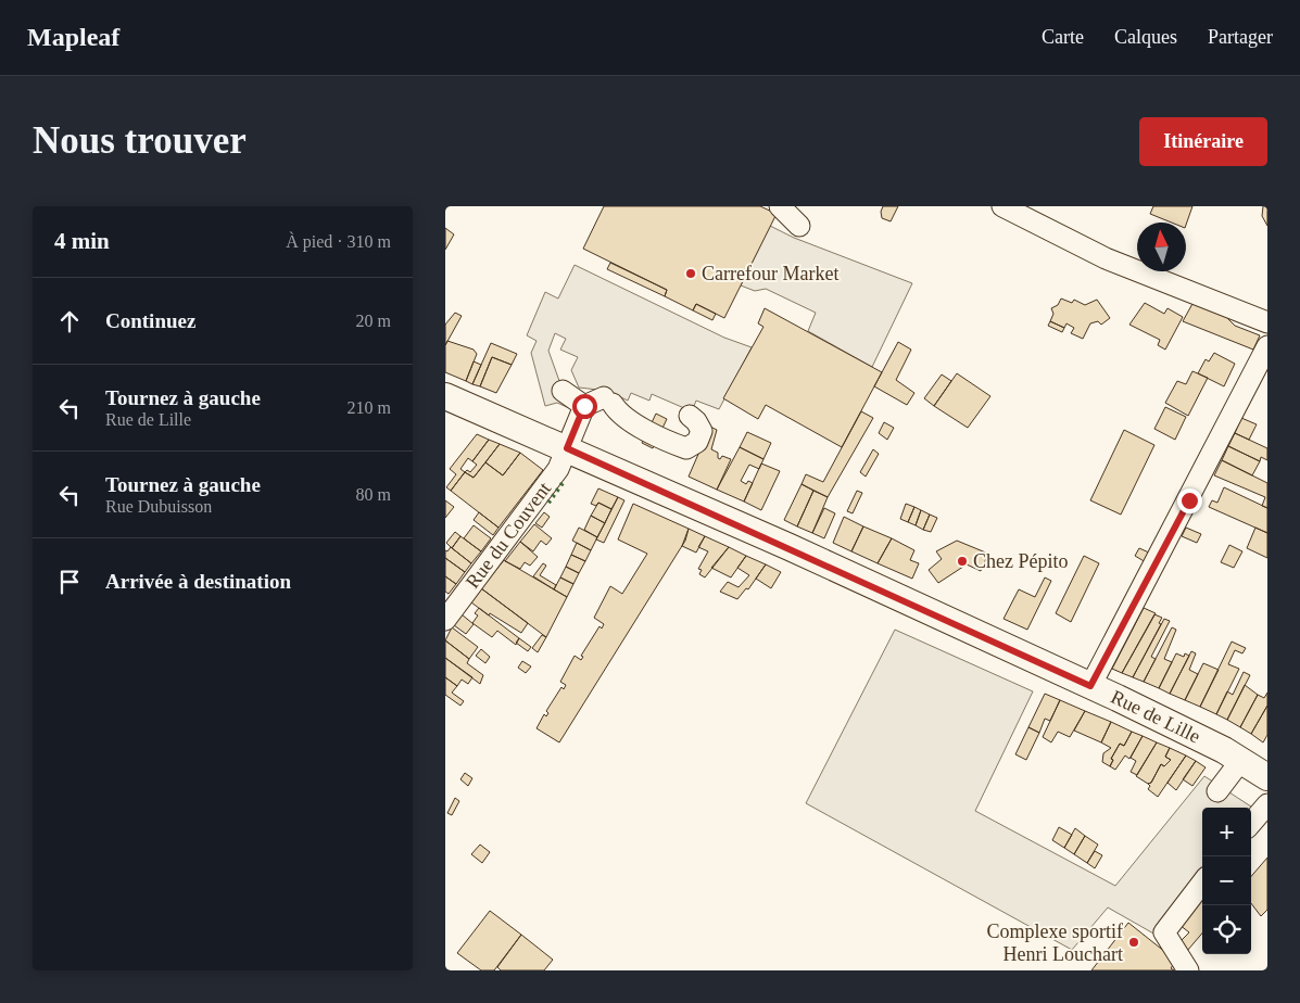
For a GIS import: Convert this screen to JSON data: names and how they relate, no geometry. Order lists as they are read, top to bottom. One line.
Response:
{"streets":{"main road":["Rue de Lille"],"street":["Rue du Couvent"]},"crossings":[["Rue du Couvent","Rue de Lille"]],"places":["Carrefour Market","Chez Pépito","Complexe sportif Henri Louchart"],"north":"top","page":{"header":"Mapleaf","nav":["Carte","Calques","Partager"],"buttons":"Itinéraire","title":"Nous trouver","heading":["4 min","À pied · 310 m"],"list":[["Continuez","20 m"],["Tournez à gauche","Rue de Lille","210 m"],["Tournez à gauche","Rue Dubuisson","80 m"],"Arrivée à destination"],"map_buttons":["+","−"]}}
